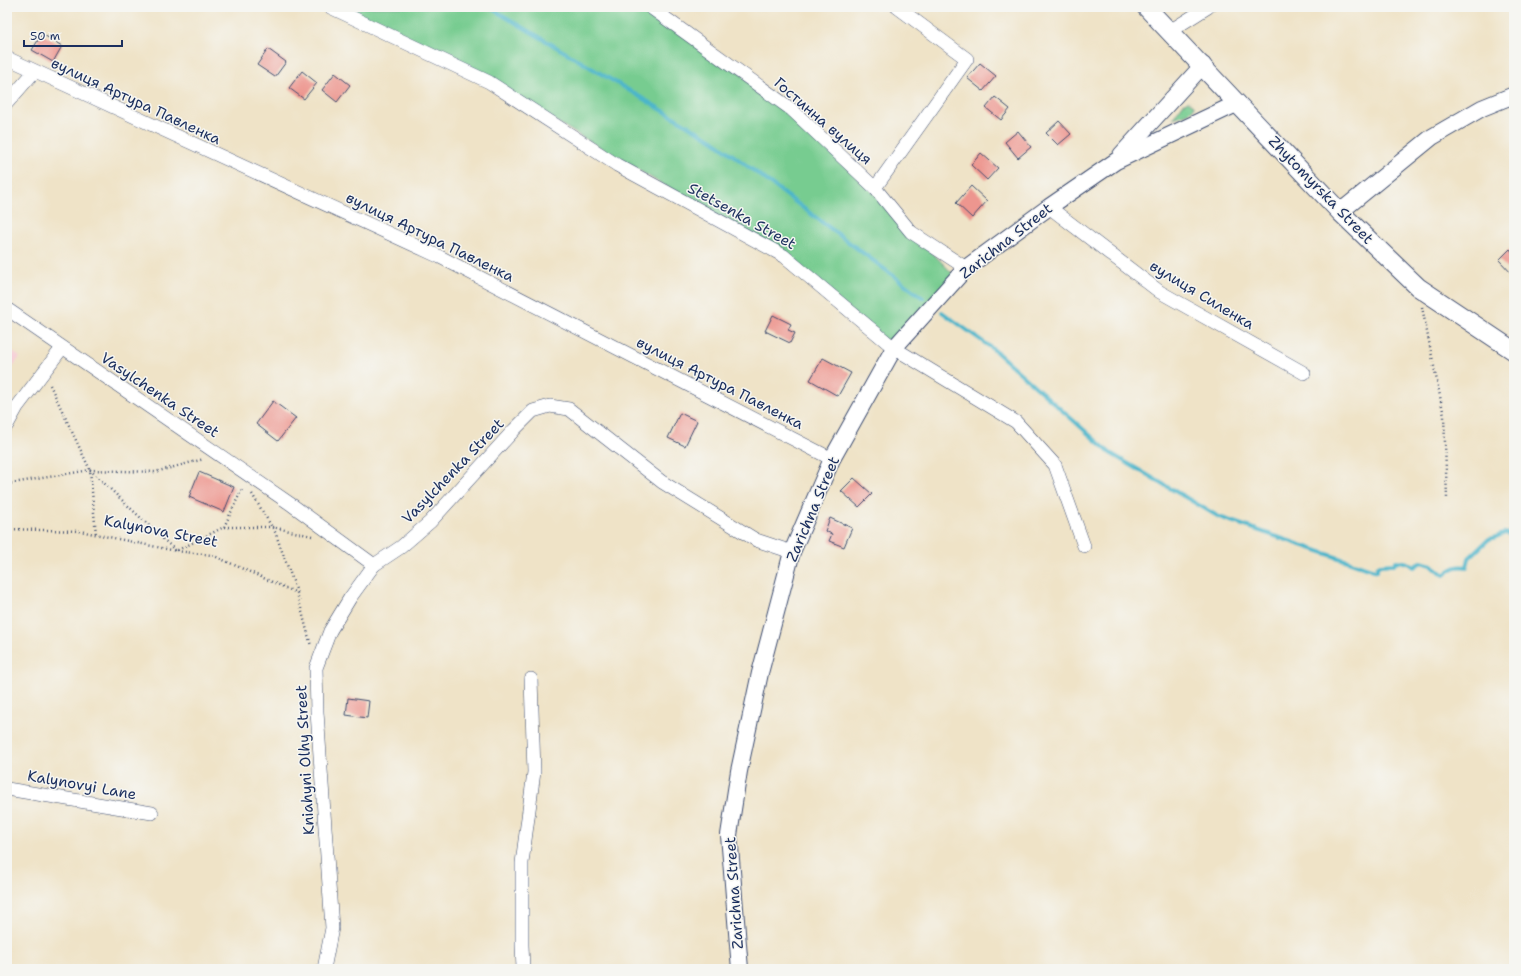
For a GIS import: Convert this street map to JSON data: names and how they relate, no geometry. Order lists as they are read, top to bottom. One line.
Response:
{"streets":{"main road":["Zhytomyrska Street"],"street":["вулиця Артура Павленка","Гостинна вулиця","Stetsenka Street","Zarichna Street","вулиця Силенка","Vasylchenka Street","Kniahyni Olhy Street","Kalynovyi Lane"],"path":["Kalynova Street"]},"crossings":[["вулиця Артура Павленка","Zarichna Street"],["Гостинна вулиця","Zarichna Street"],["Zhytomyrska Street","Zarichna Street"],["Stetsenka Street","Zarichna Street"],["Zarichna Street","вулиця Силенка"],["Zarichna Street","Vasylchenka Street"],["Vasylchenka Street","Kniahyni Olhy Street"]],"scale_bar":"50 m"}
